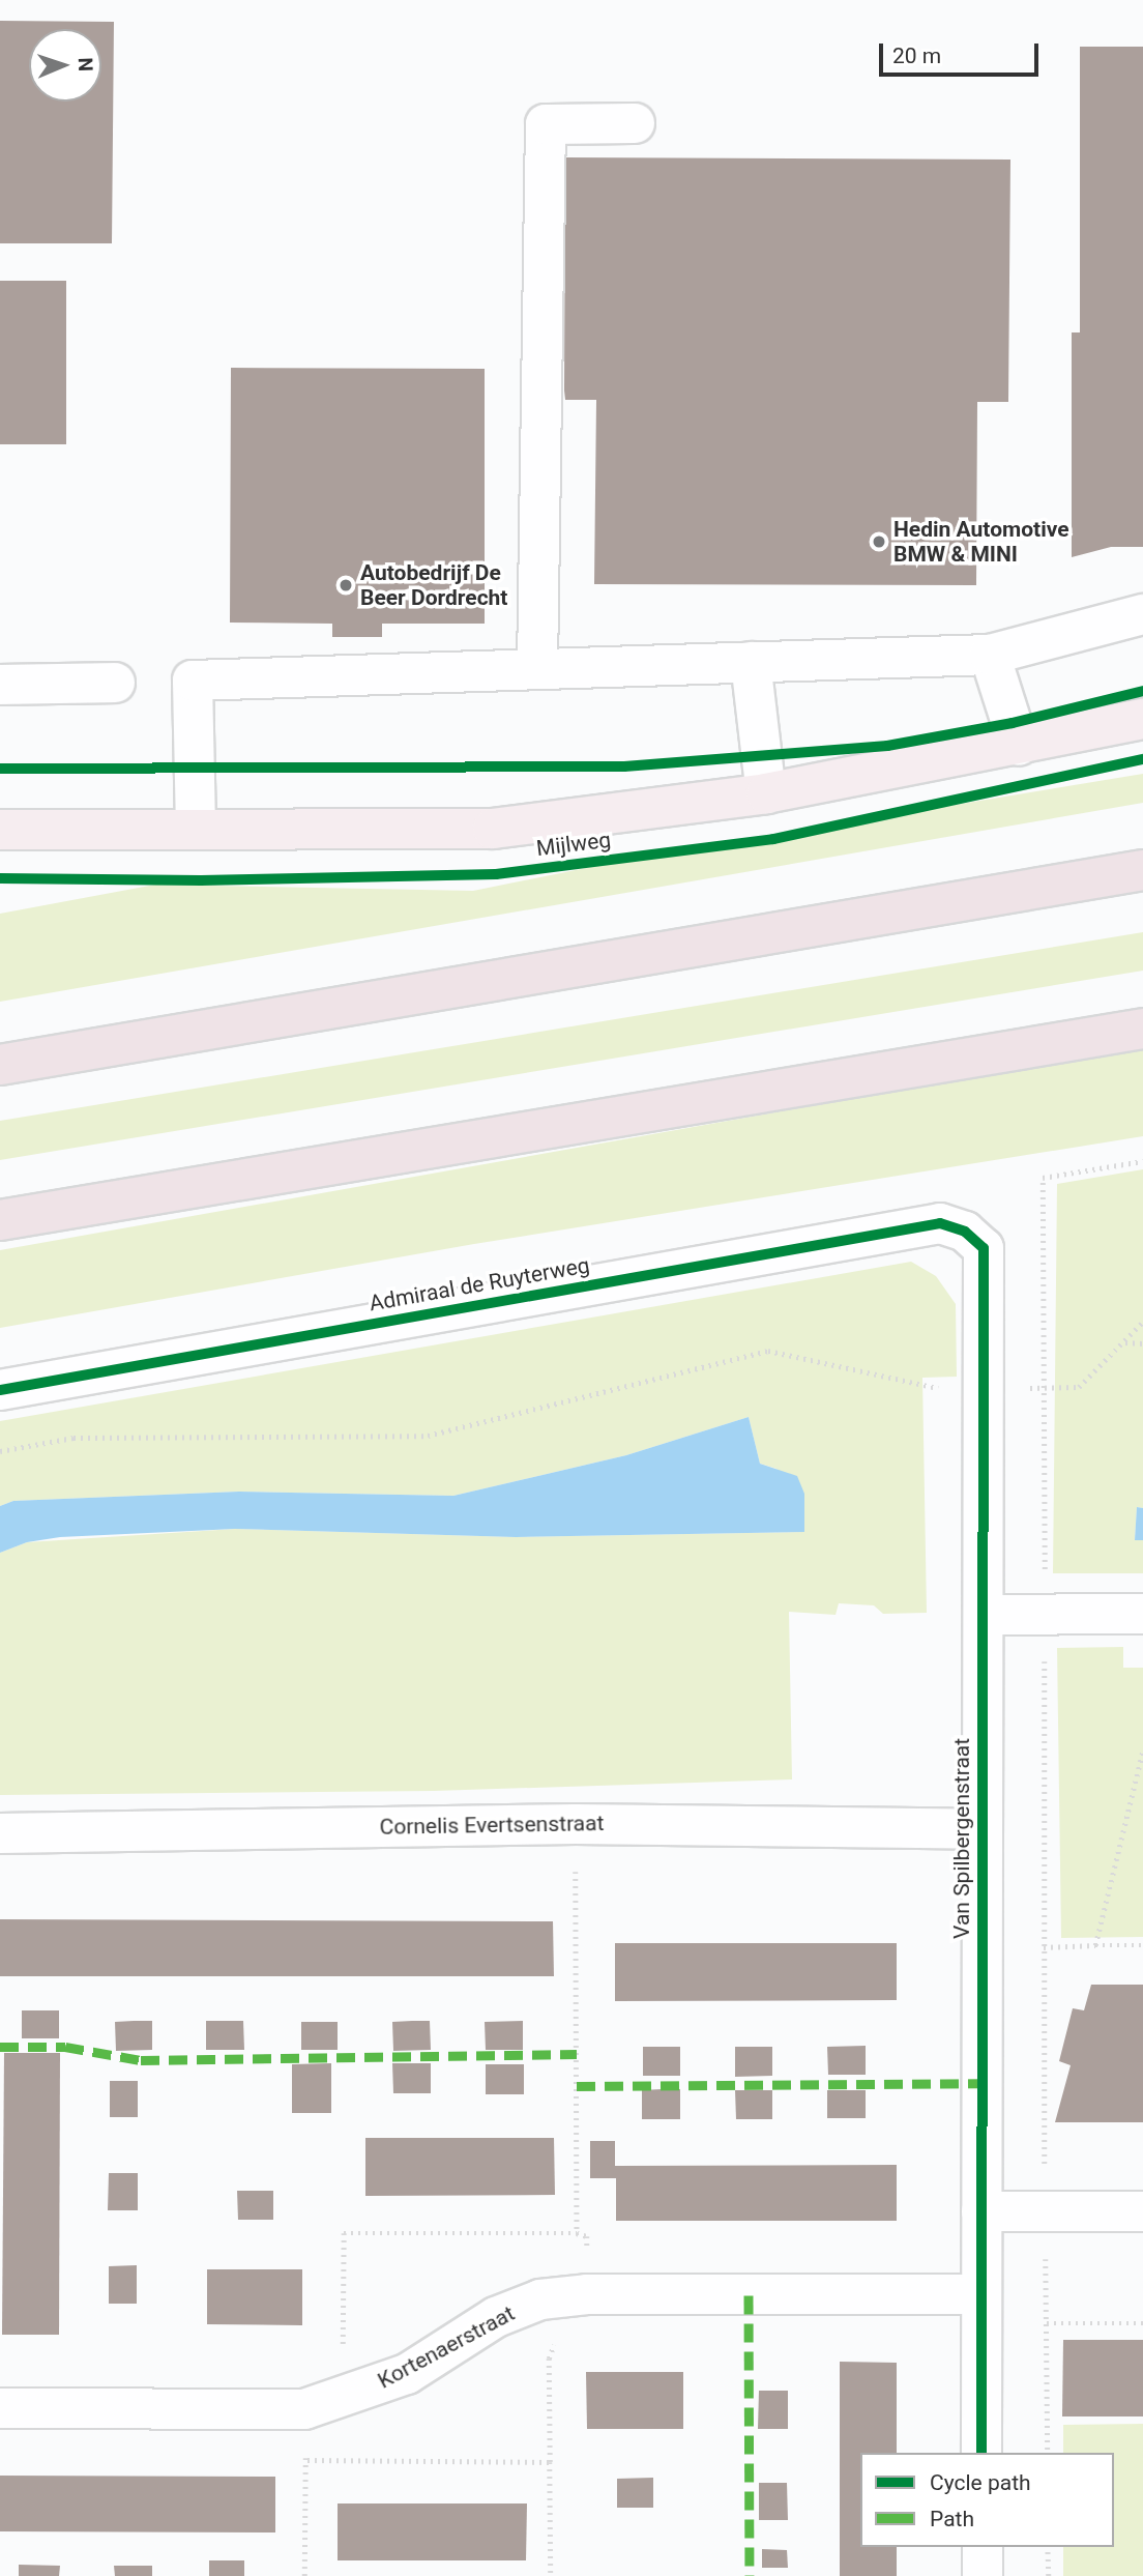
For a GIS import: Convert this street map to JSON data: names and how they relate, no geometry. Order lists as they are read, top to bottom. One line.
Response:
{"streets":{"main road":["Mijlweg"],"street":["Admiraal de Ruyterweg","Cornelis Evertsenstraat","Van Spilbergenstraat","Kortenaerstraat"]},"crossings":[["Admiraal de Ruyterweg","Van Spilbergenstraat"],["Cornelis Evertsenstraat","Van Spilbergenstraat"],["Van Spilbergenstraat","Kortenaerstraat"]],"places":["Hedin Automotive BMW & MINI","Autobedrijf De Beer Dordrecht"],"legend":["Cycle path","Path"],"scale_bar":"20 m","north":"right"}
